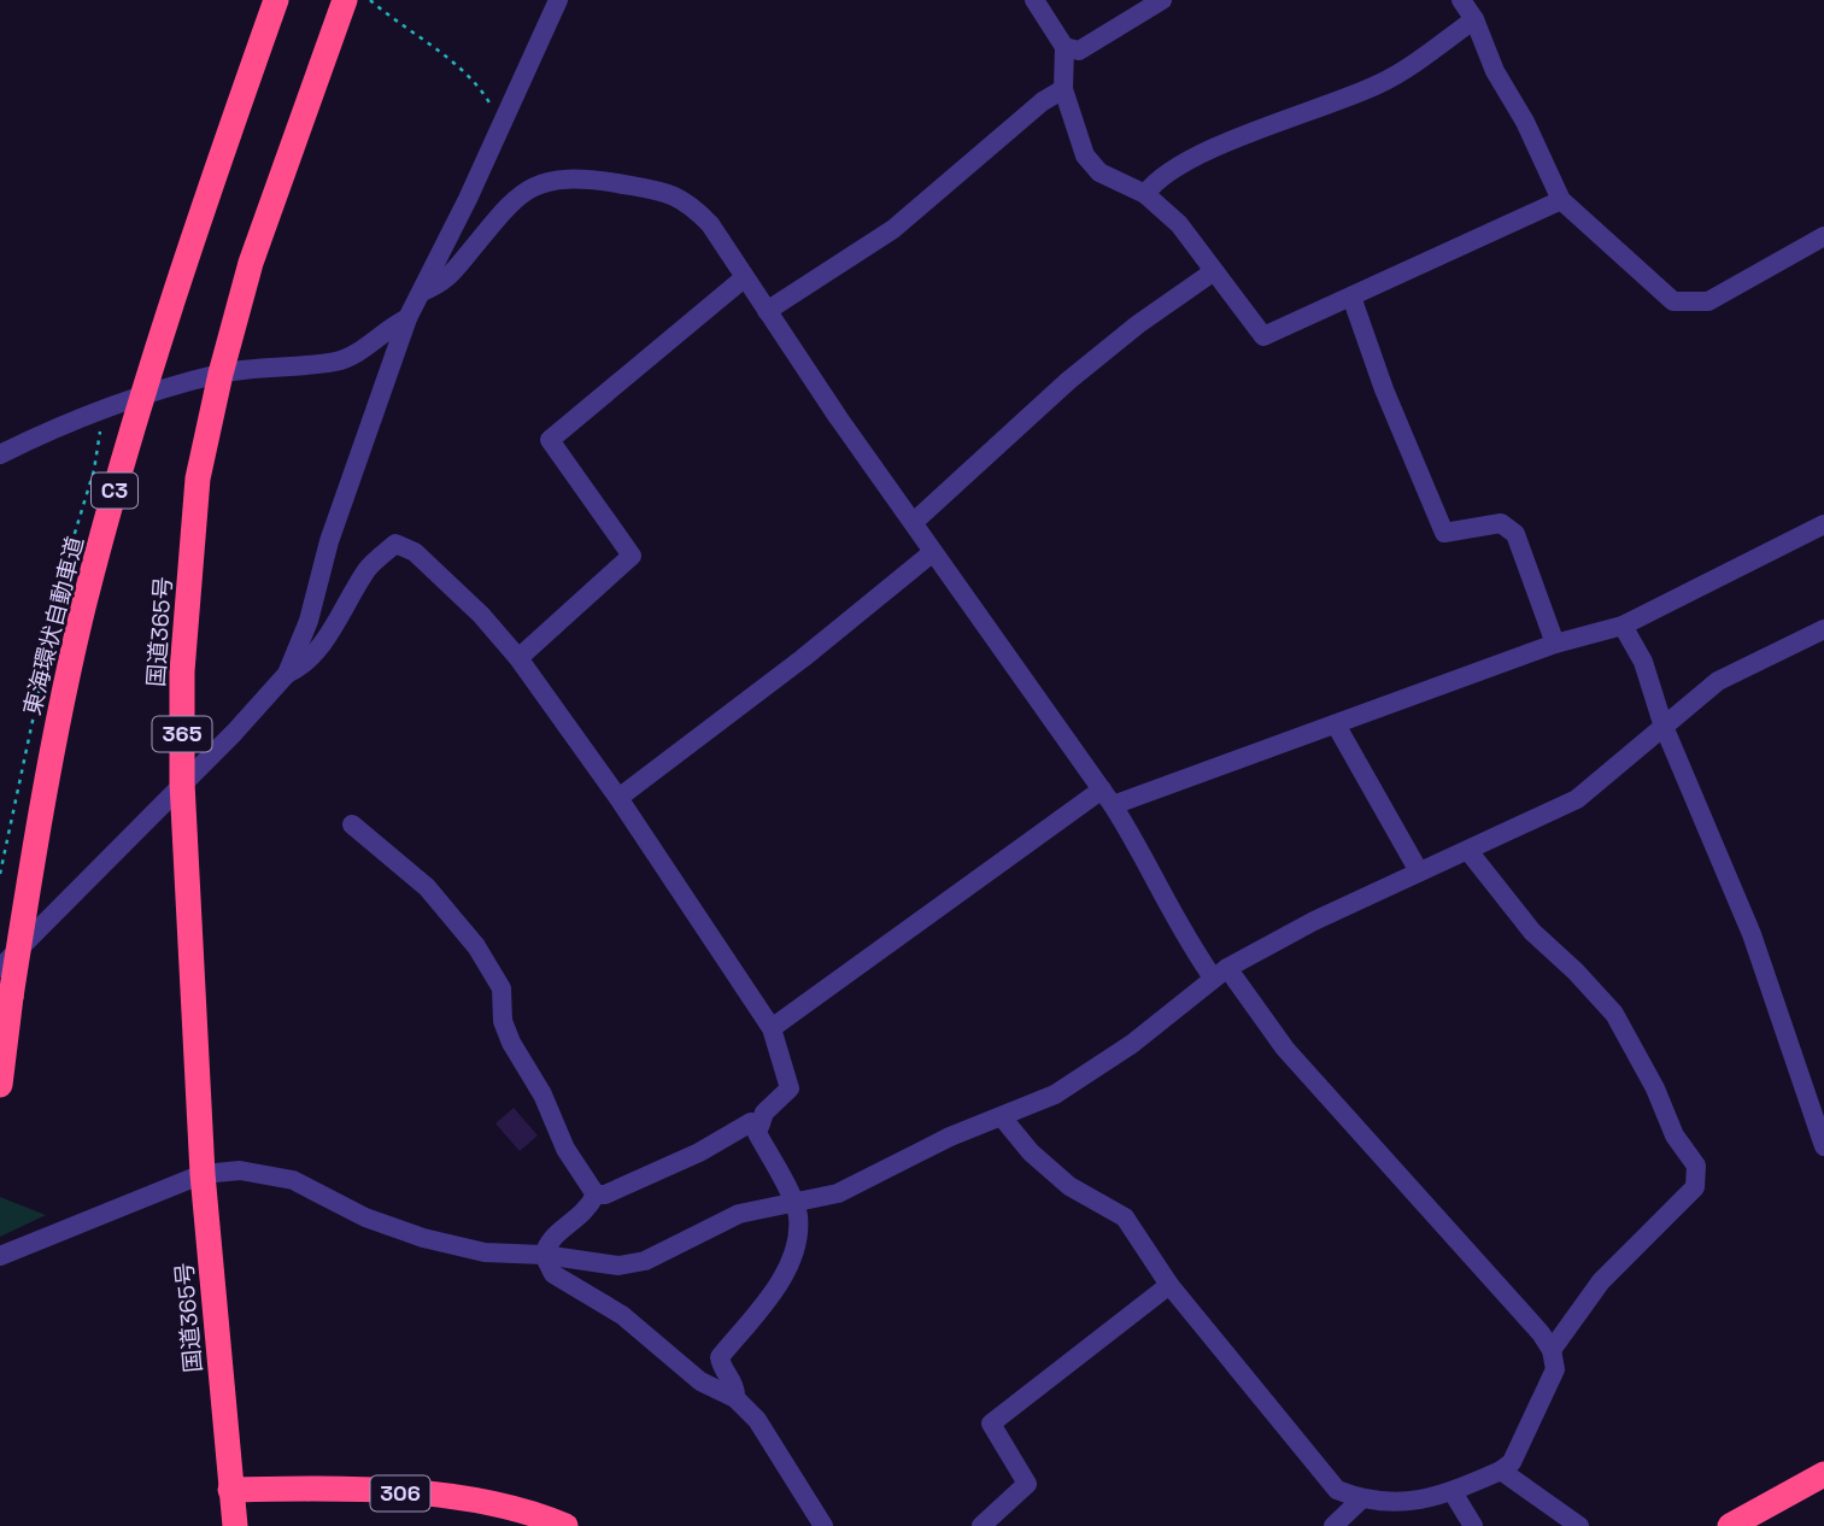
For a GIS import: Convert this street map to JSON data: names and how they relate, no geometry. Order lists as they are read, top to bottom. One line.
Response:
{"streets":{"highway":["C3","東海環状自動車道","国道365号","365","306"]},"crossings":[["国道365号","306"]]}
